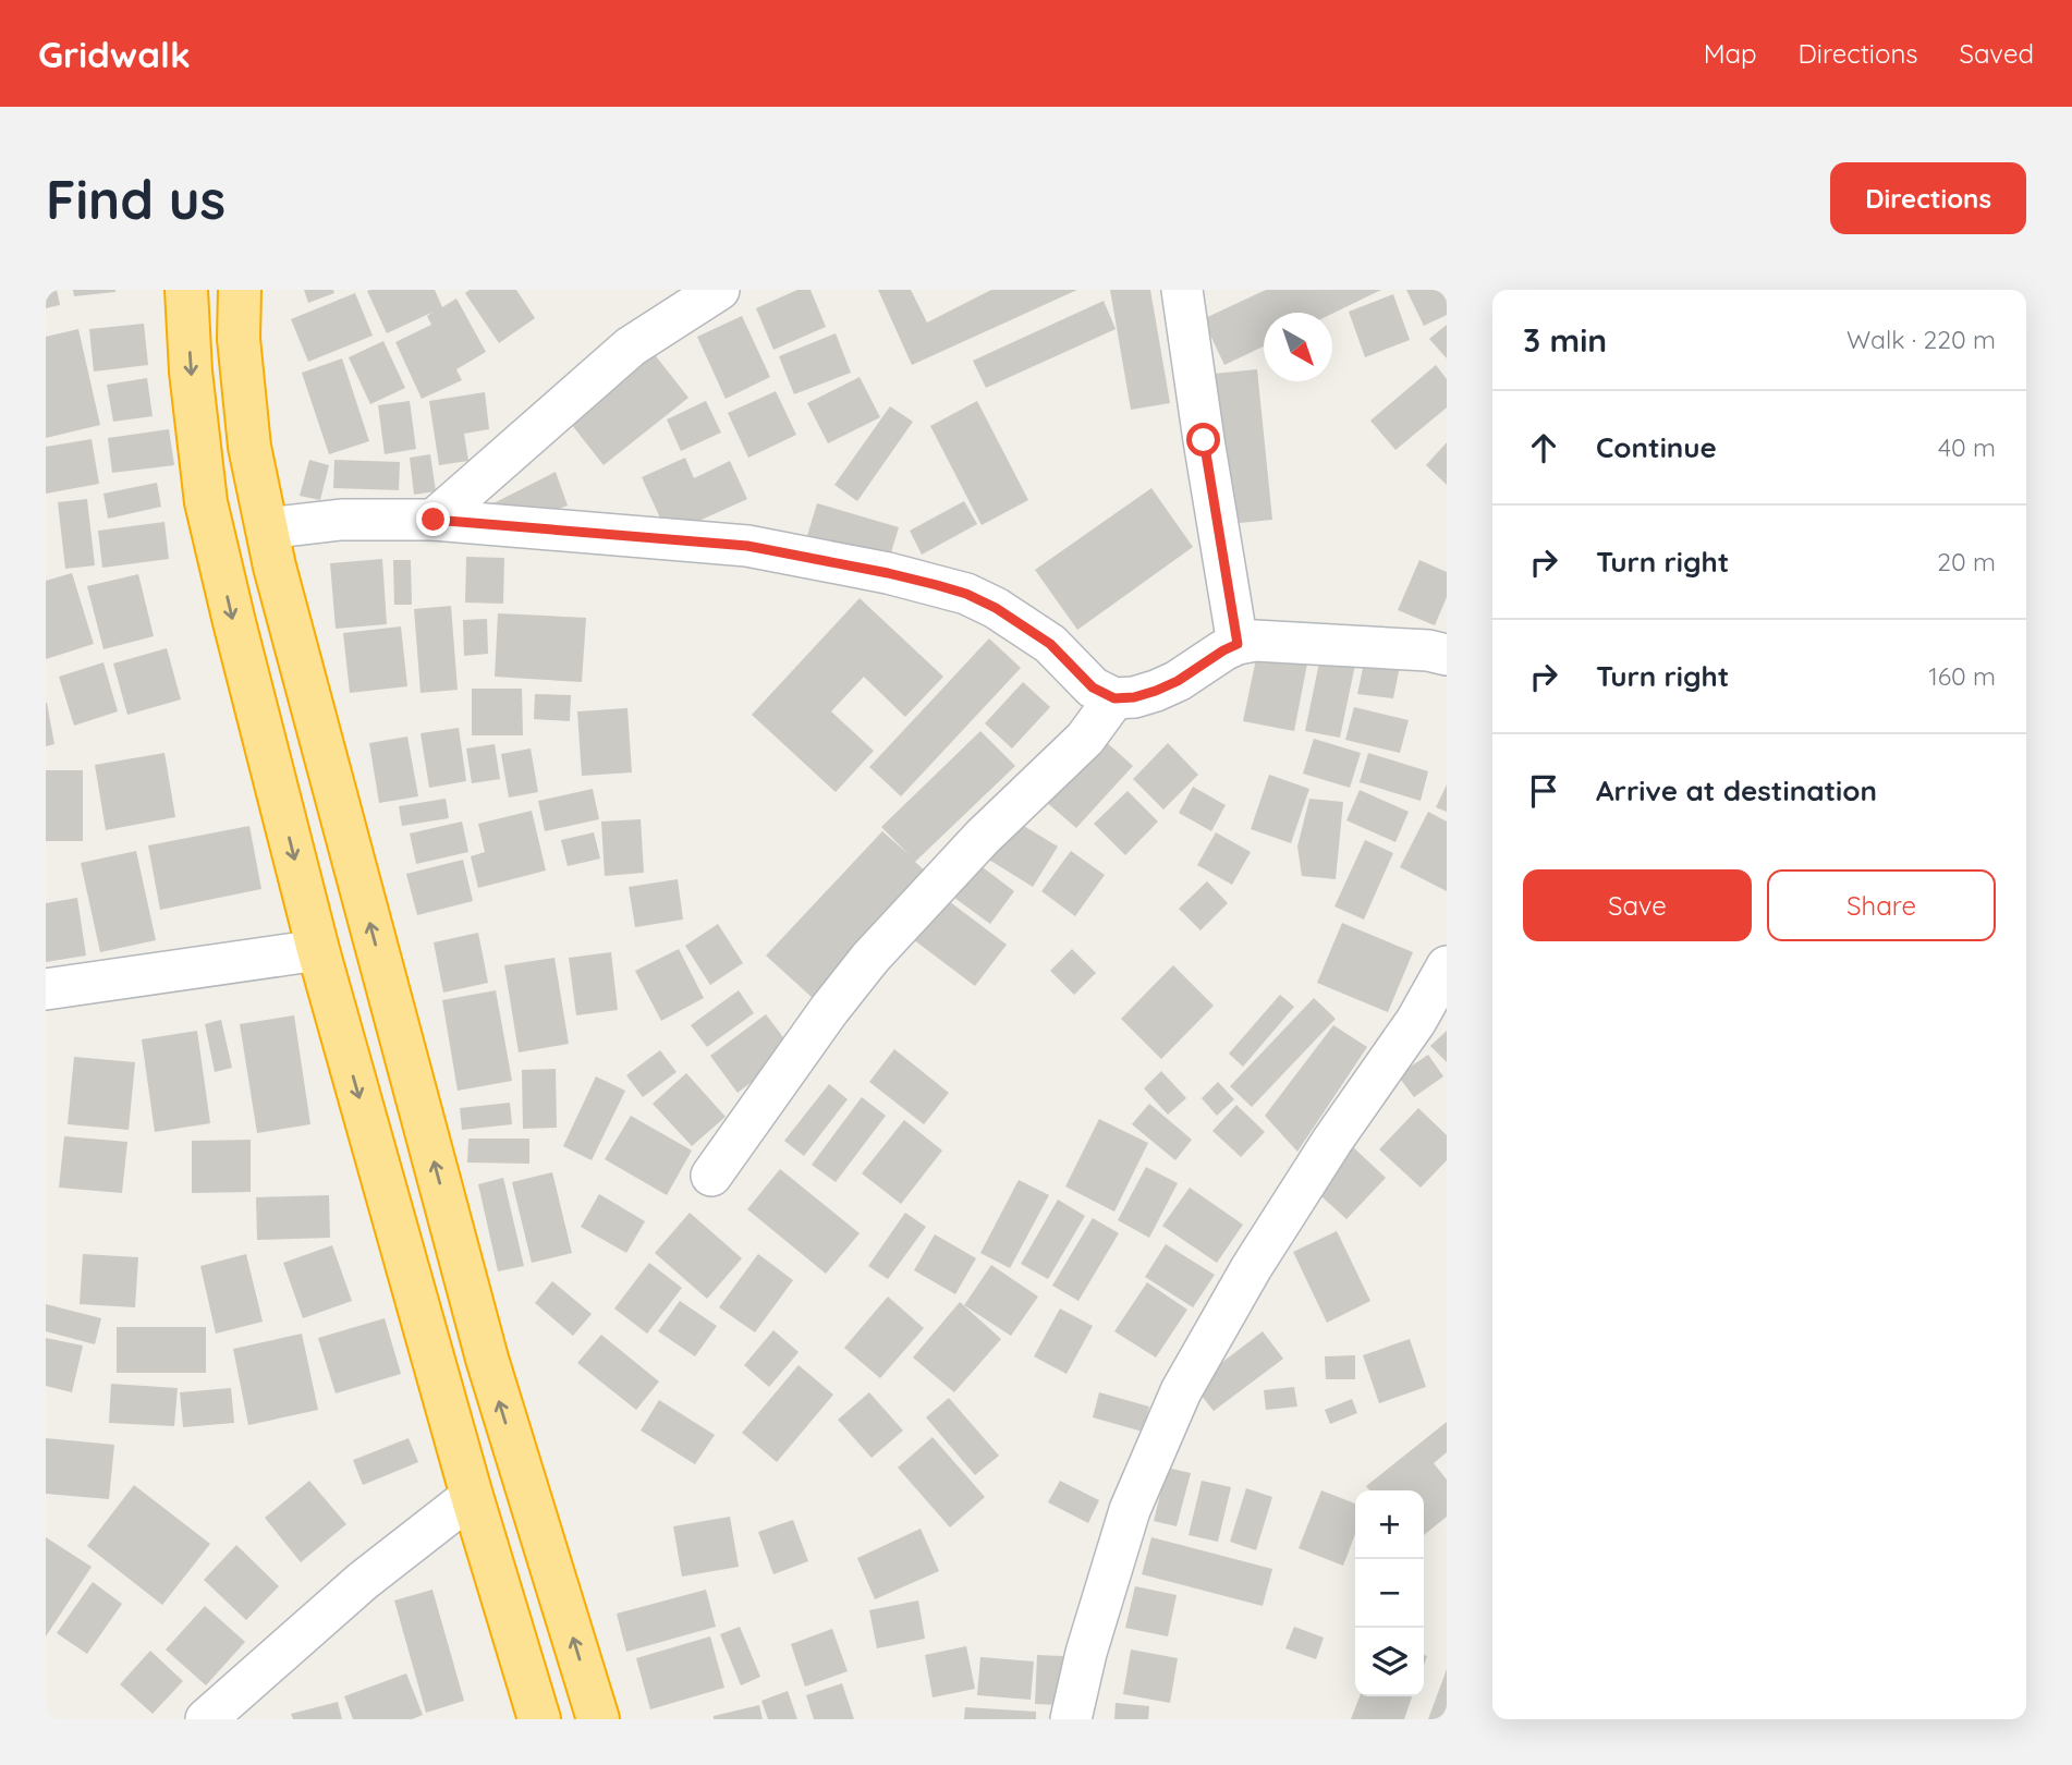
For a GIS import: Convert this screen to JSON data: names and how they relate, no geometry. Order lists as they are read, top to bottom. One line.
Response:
{"north":"bottom right","page":{"header":"Gridwalk","nav":["Map","Directions","Saved"],"buttons":["Directions",["Save","Share"]],"title":"Find us","heading":["3 min","Walk · 220 m"],"list":[["Continue","40 m"],["Turn right","20 m"],["Turn right","160 m"],"Arrive at destination"],"map_buttons":["+","−"]}}
